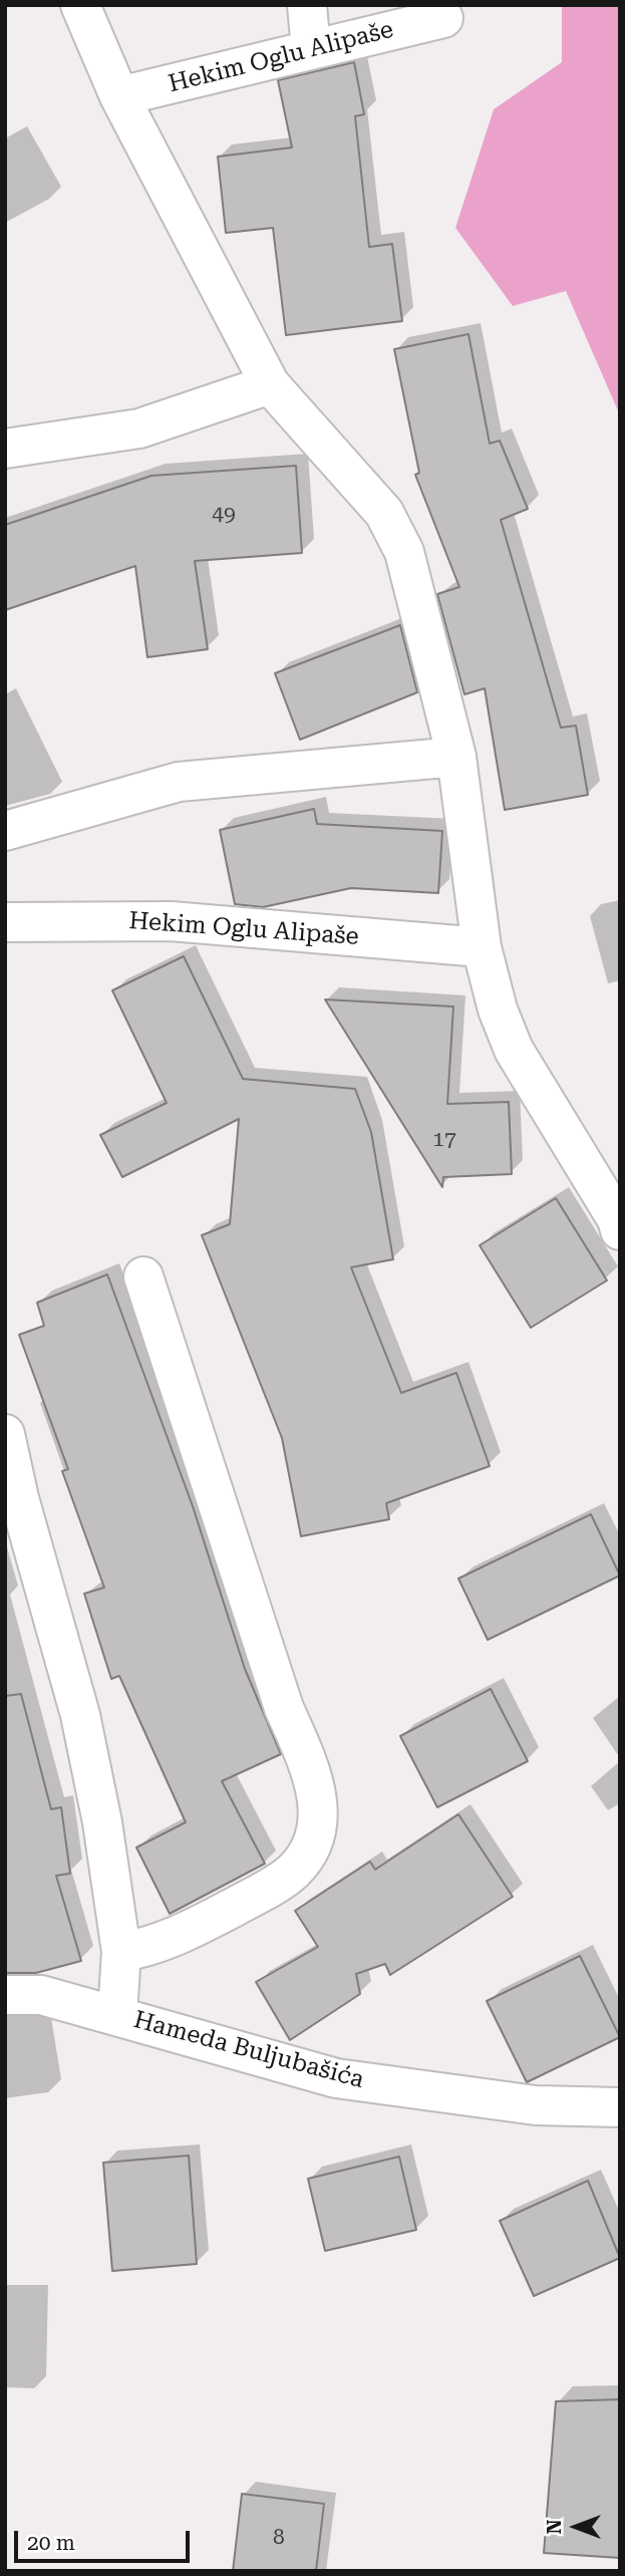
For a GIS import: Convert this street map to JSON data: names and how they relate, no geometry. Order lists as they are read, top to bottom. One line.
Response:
{"streets":{"street":["Hekim Oglu Alipaše","Hameda Buljubašića"]},"house_numbers":["49","17","8"],"scale_bar":"20 m","north":"left"}
